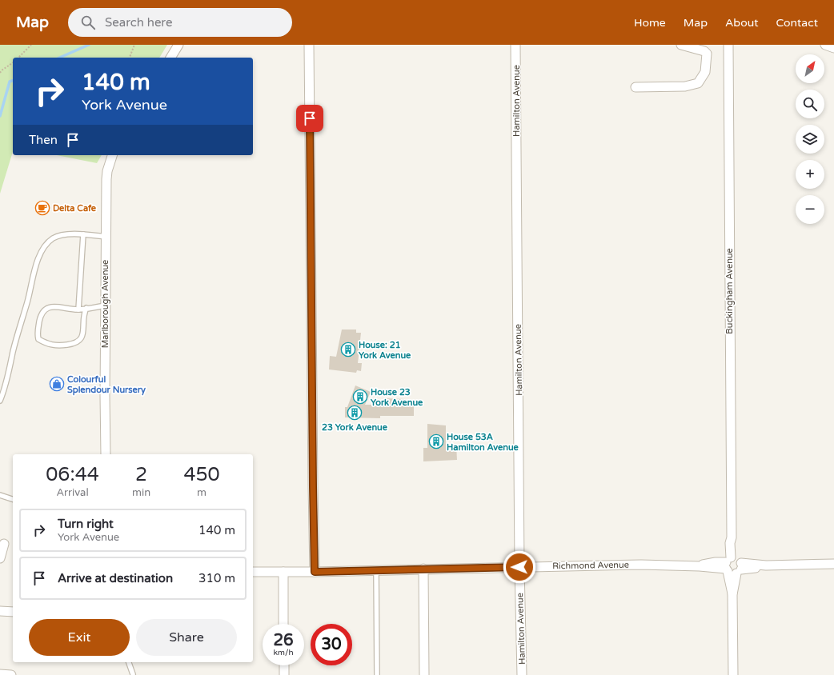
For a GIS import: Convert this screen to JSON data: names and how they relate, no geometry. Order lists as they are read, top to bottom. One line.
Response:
{"streets":{"street":["Hamilton Avenue","Buckingham Avenue","Marlborough Avenue","Richmond Avenue"]},"crossings":[["Hamilton Avenue","Richmond Avenue"],["Buckingham Avenue","Richmond Avenue"]],"places":{"cafe":["Delta Cafe"],"building":["House: 21 York Avenue","House 23 York Avenue","23 York Avenue","House 53A Hamilton Avenue"],"shop":["Colourful Splendour Nursery"]},"north":"top right","page":{"header":"Map","search":"Search here","nav":["Home","Map","About","Contact"],"map_buttons":["+","−"],"turn":["140 m","York Avenue"],"then":"Then","eta":["06:44","Arrival","2","min","450","m"],"list":[{"name":"Turn right","note":"York Avenue","value":"140 m"},{"name":"Arrive at destination","value":"310 m"}],"buttons":["Exit","Share"],"speed":"26 km/h","limit":"30"}}
